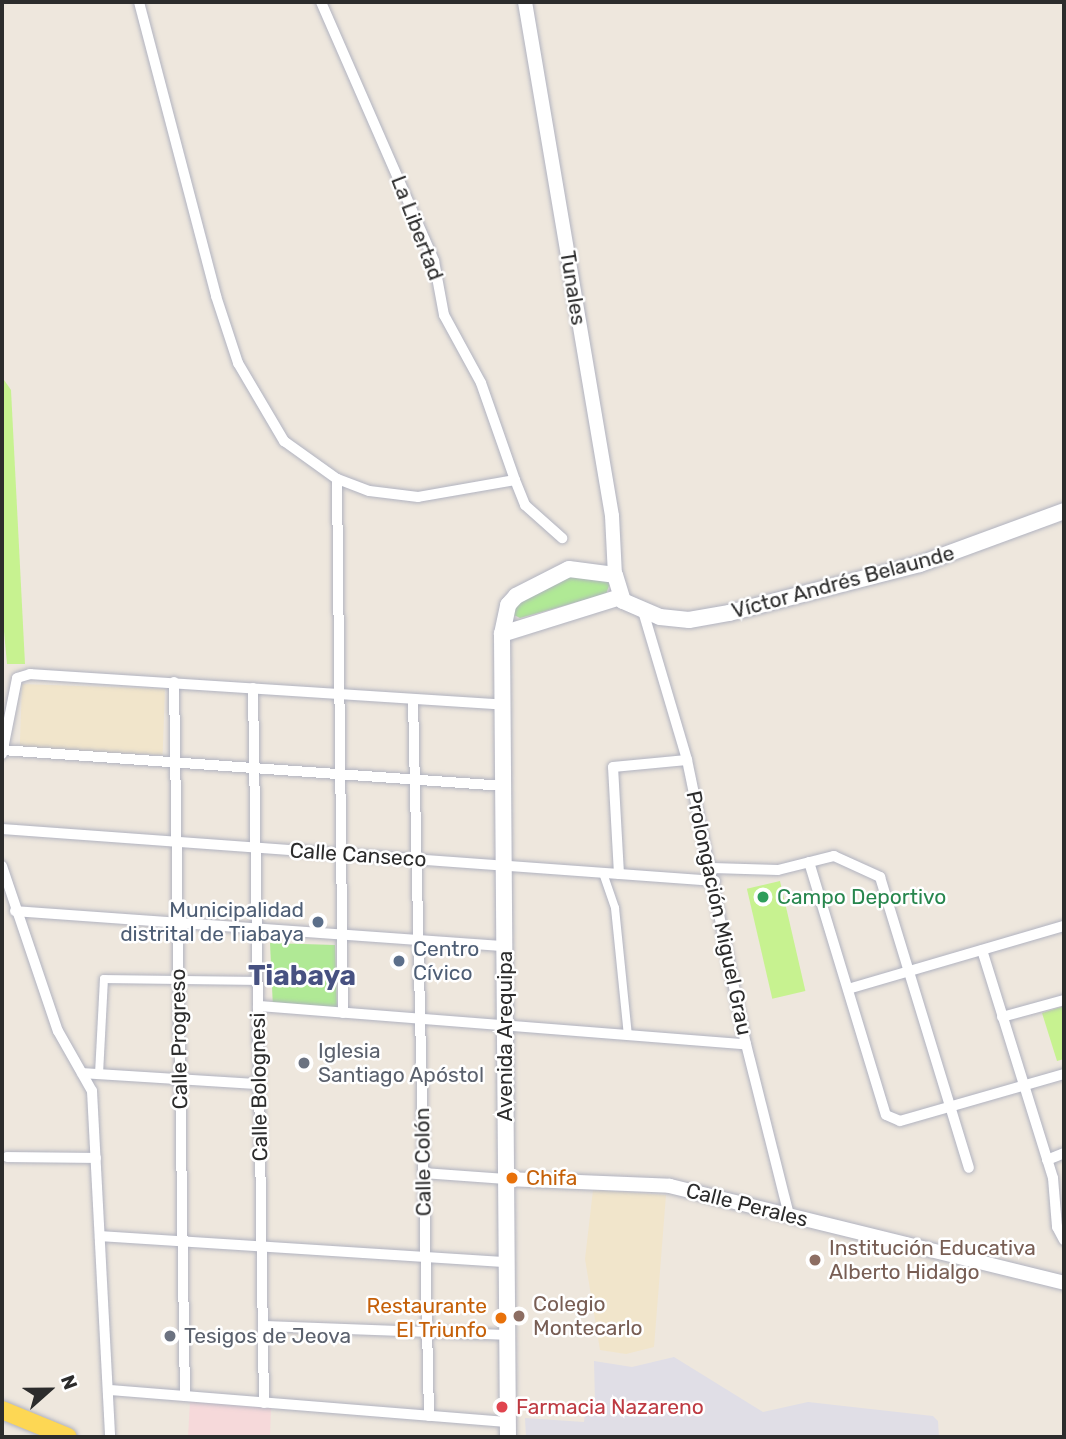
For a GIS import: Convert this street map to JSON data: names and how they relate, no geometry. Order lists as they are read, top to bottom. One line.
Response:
{"streets":{"main road":["Víctor Andrés Belaunde","Avenida Arequipa"],"street":["La Libertad","Tunales","Calle Canseco","Prolongación Miguel Grau","Calle Progreso","Calle Bolognesi","Calle Colón","Calle Perales"]},"crossings":[["Tunales","Avenida Arequipa"],["Víctor Andrés Belaunde","Prolongación Miguel Grau"],["Calle Canseco","Prolongación Miguel Grau"],["Calle Canseco","Avenida Arequipa"],["Calle Canseco","Calle Progreso"],["Calle Canseco","Calle Bolognesi"],["Calle Canseco","Calle Colón"],["Prolongación Miguel Grau","Calle Perales"],["Avenida Arequipa","Calle Perales"],["Calle Colón","Calle Perales"]],"districts":["Tiabaya"],"places":["Campo Deportivo","Municipalidad distrital de Tiabaya","Centro Cívico","Iglesia Santiago Apóstol","Chifa","Institución Educativa Alberto Hidalgo","Colegio Montecarlo","Restaurante El Triunfo","Tesigos de Jeova","Farmacia Nazareno"],"north":"right"}
